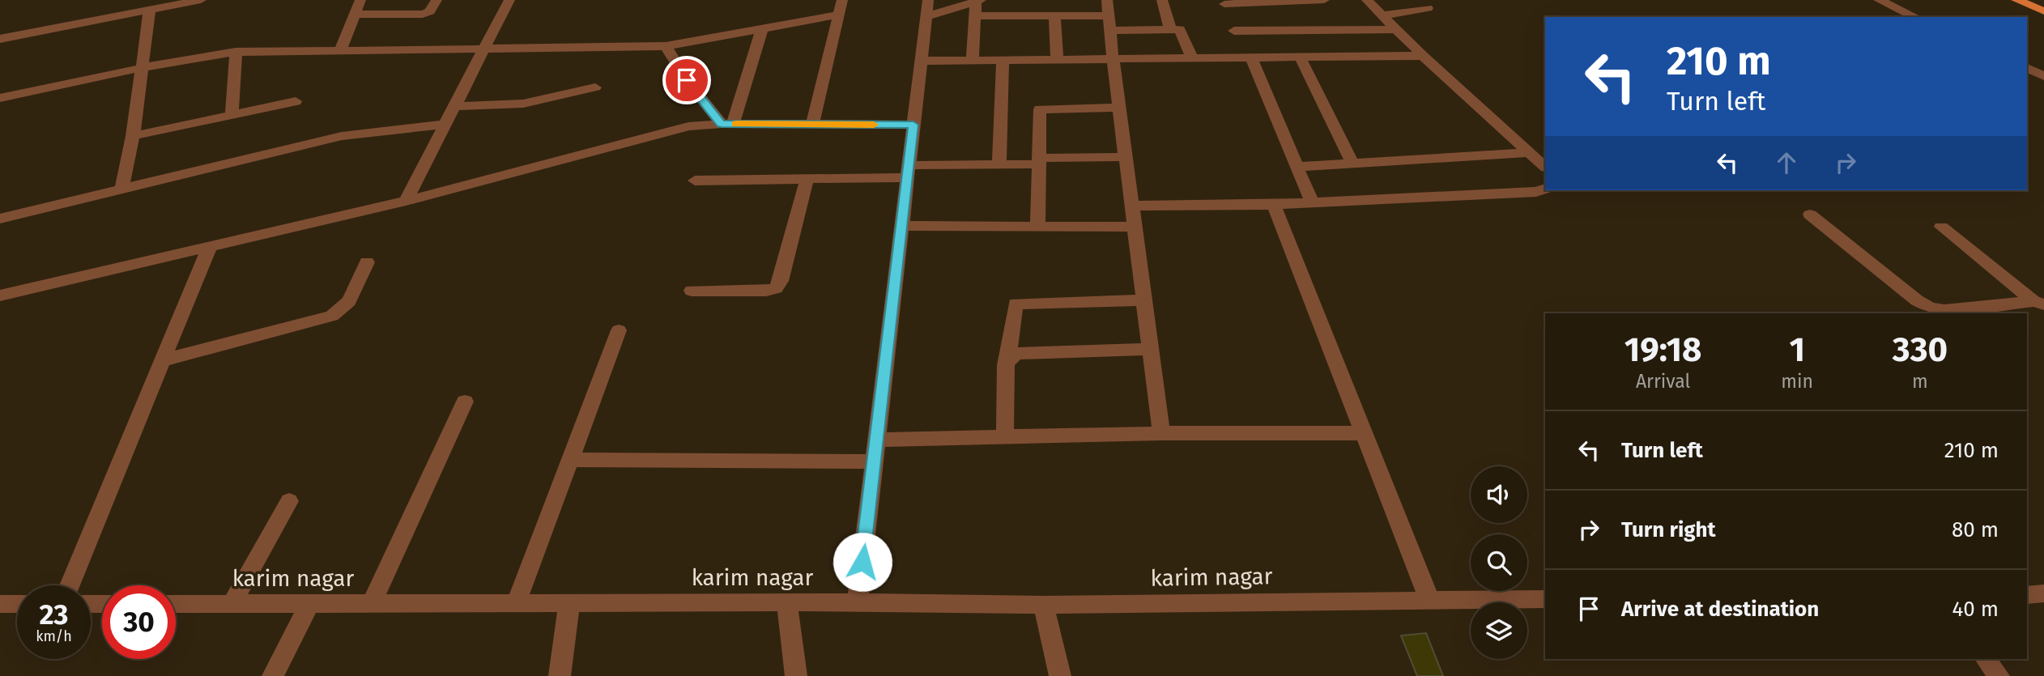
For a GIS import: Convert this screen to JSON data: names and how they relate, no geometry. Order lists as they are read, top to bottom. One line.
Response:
{"streets":{"street":["karim nagar"]},"page":{"turn":["210 m","Turn left"],"eta":["19:18","Arrival","1","min","330","m"],"list":[{"name":"Turn left","value":"210 m"},{"name":"Turn right","value":"80 m"},{"name":"Arrive at destination","value":"40 m"}],"speed":"23 km/h","limit":"30"}}
